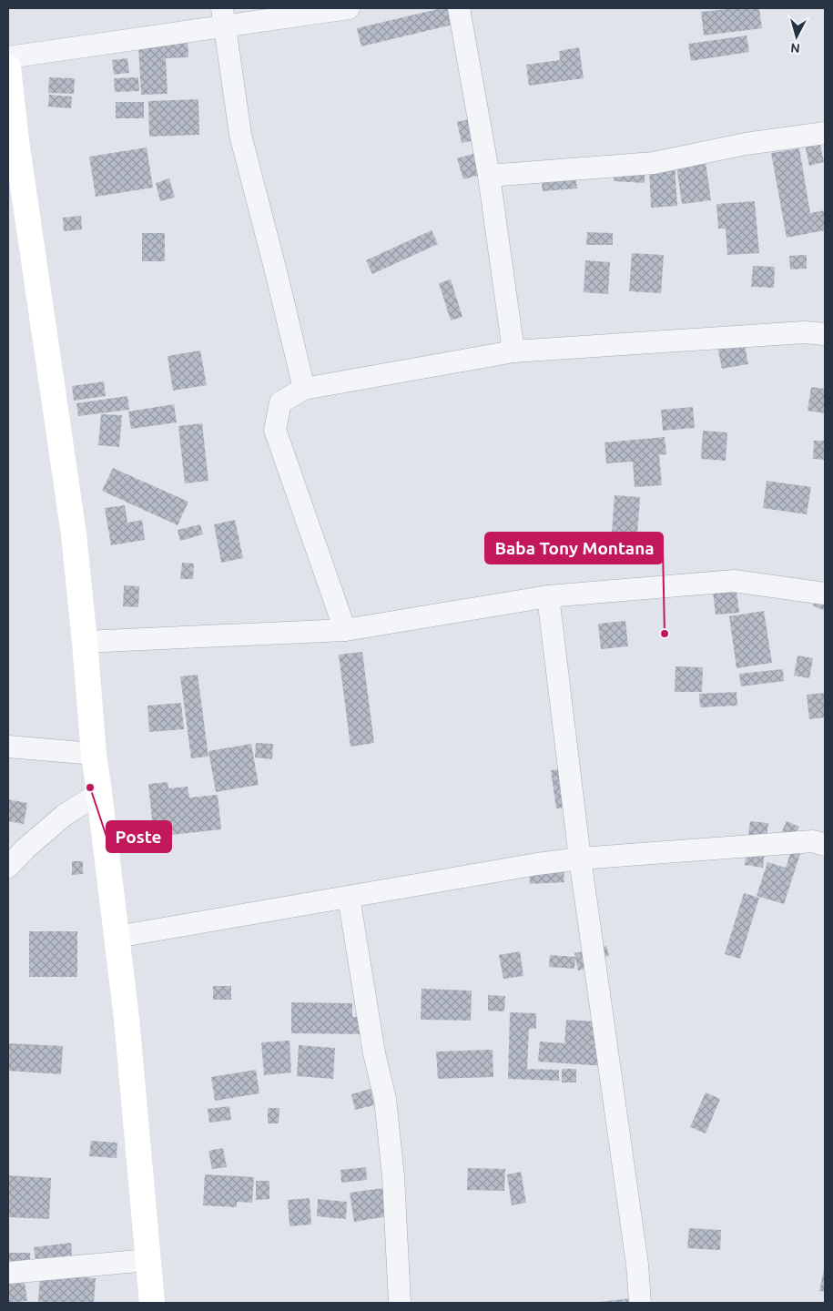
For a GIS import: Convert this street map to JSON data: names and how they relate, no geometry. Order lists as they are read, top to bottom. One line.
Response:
{"places":["Baba Tony Montana","Poste"],"north":"bottom"}
